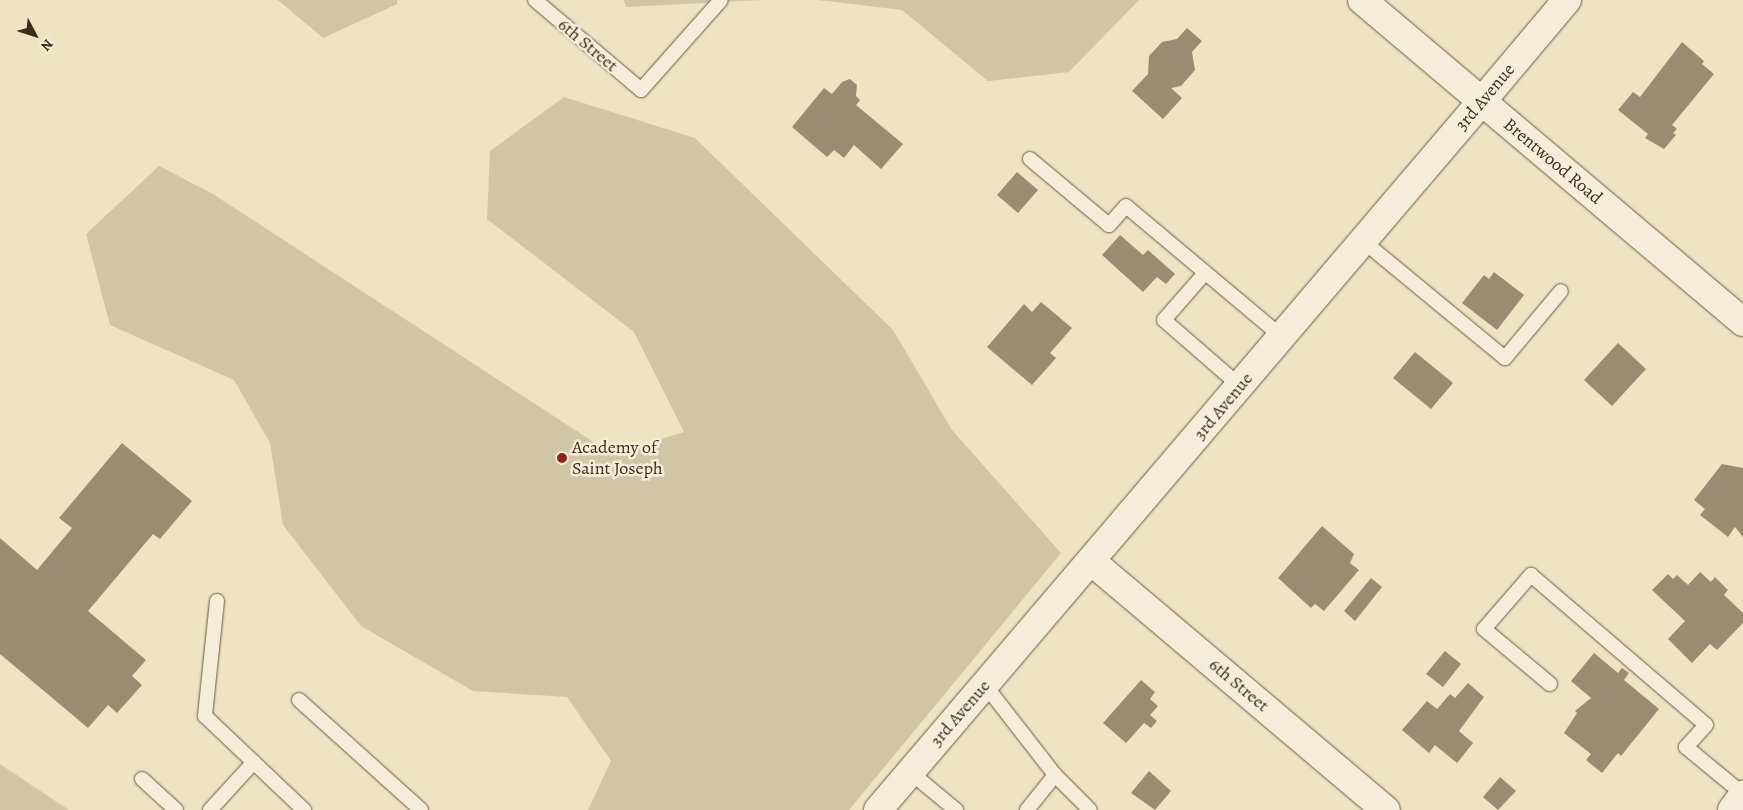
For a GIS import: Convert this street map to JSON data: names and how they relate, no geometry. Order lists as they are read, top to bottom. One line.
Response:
{"streets":{"street":["6th Street","3rd Avenue","Brentwood Road"]},"crossings":[["6th Street","3rd Avenue"],["3rd Avenue","Brentwood Road"]],"places":["Academy of Saint Joseph"],"north":"bottom right"}
